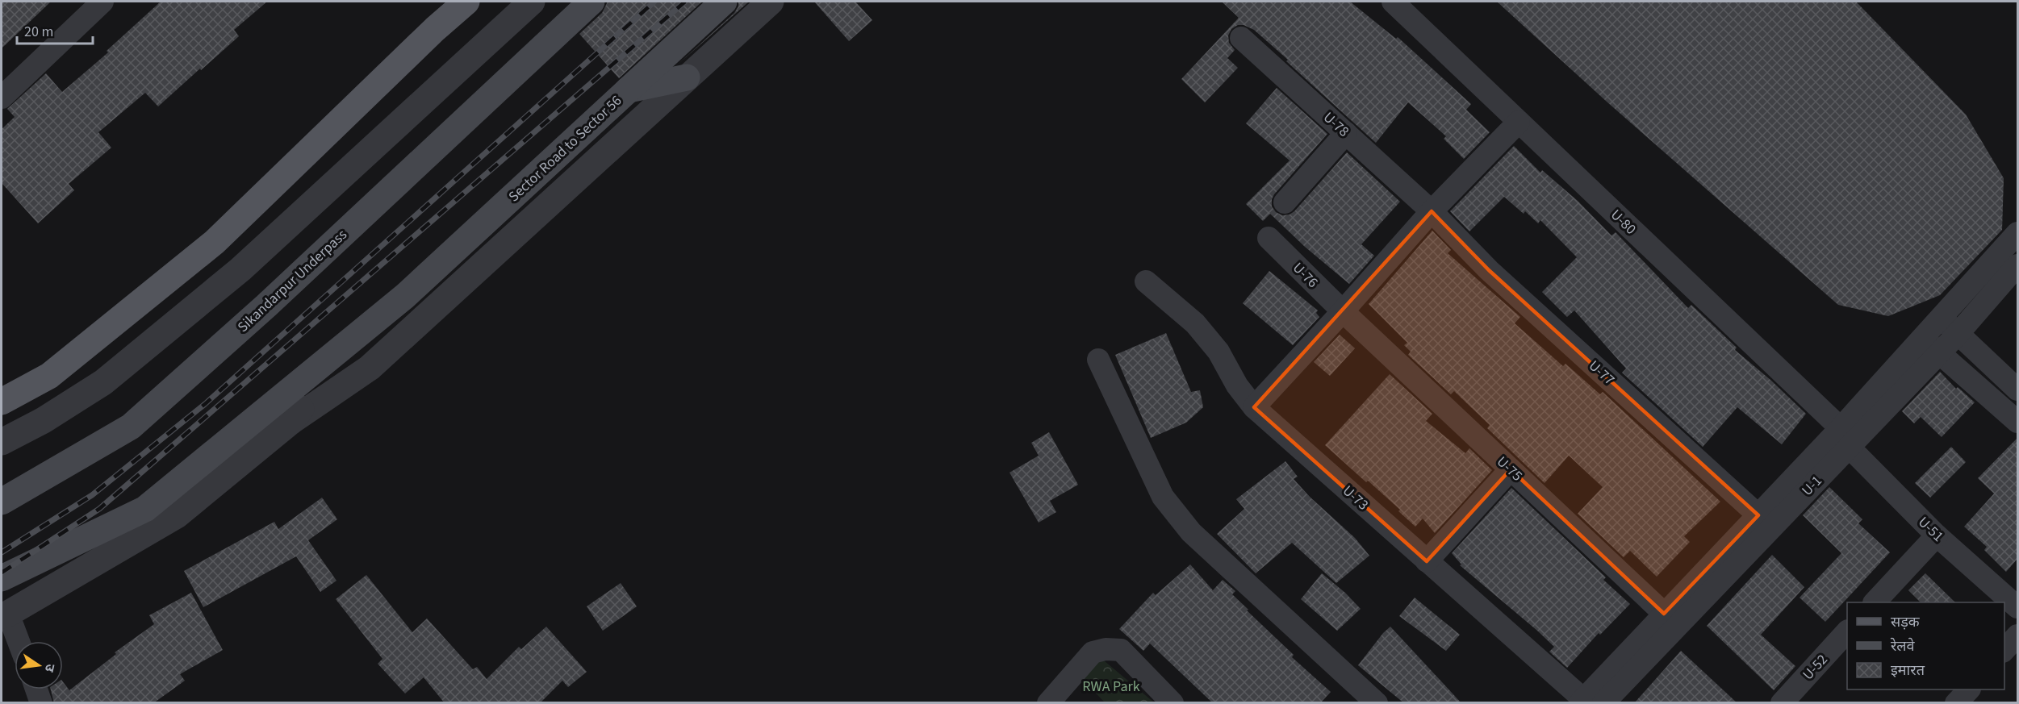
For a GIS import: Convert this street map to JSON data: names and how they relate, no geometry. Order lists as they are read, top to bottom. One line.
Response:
{"streets":{"main road":["Sector Road to Sector 56","Sikandarpur Underpass"],"street":["U-78","U-80","U-76","U-77","U-75","U-1","U-73","U-51","U-52"]},"crossings":[["U-78","U-77"],["U-80","U-1"],["U-80","U-51"],["U-76","U-75"],["U-77","U-1"],["U-75","U-1"],["U-1","U-73"],["U-1","U-51"]],"parks":["RWA Park"],"legend":["सड़क","रेलवे","इमारत"],"scale_bar":"20 m","north":"right"}
